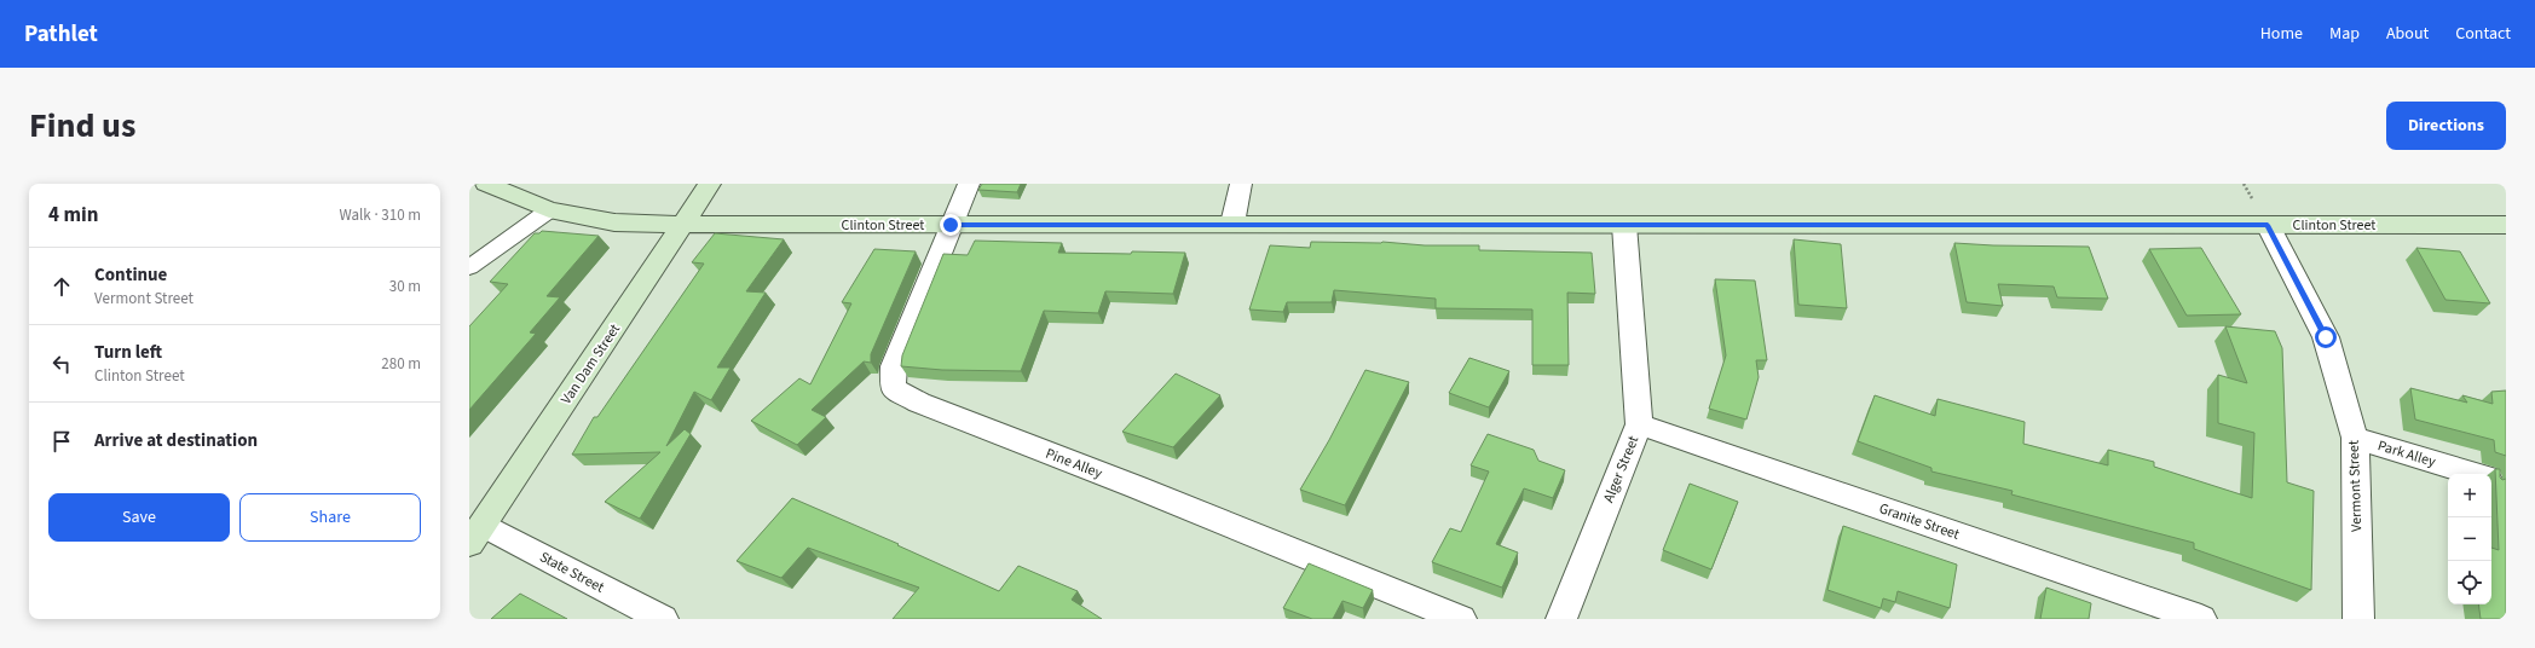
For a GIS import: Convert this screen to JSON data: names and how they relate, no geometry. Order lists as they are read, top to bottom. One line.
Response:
{"streets":{"street":["Clinton Street","Van Dam Street","Park Alley","Pine Alley","Alger Street","Vermont Street","Granite Street","State Street"]},"crossings":[["Clinton Street","Van Dam Street"],["Clinton Street","Pine Alley"],["Clinton Street","Alger Street"],["Clinton Street","Vermont Street"],["Van Dam Street","State Street"],["Park Alley","Vermont Street"],["Alger Street","Granite Street"]],"page":{"header":"Pathlet","nav":["Home","Map","About","Contact"],"title":"Find us","buttons":["Directions",["Save","Share"]],"heading":["4 min","Walk · 310 m"],"list":[["Continue","Vermont Street","30 m"],["Turn left","Clinton Street","280 m"],"Arrive at destination"],"map_buttons":["+","−"]}}
